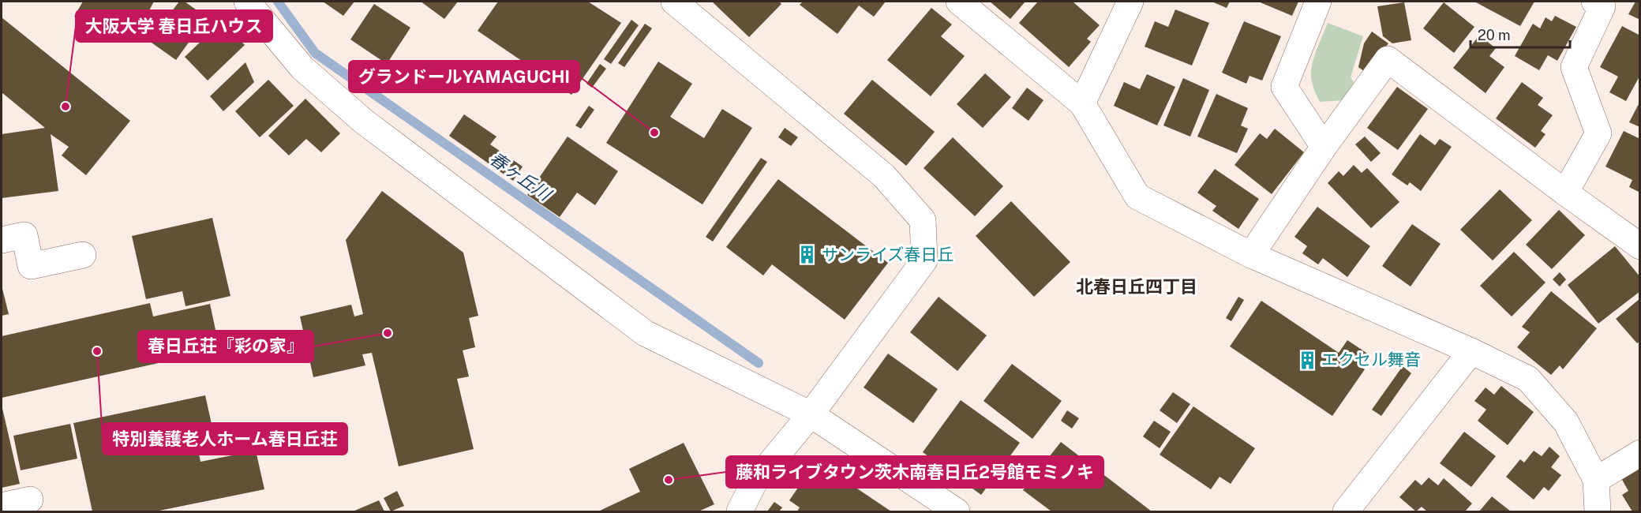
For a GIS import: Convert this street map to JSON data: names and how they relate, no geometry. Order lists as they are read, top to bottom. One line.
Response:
{"districts":["北春日丘四丁目"],"water":["春ヶ丘川"],"places":{"other":["大阪大学 春日丘ハウス","グランドールYAMAGUCHI","春日丘荘『彩の家』","特別養護老人ホーム春日丘荘","藤和ライブタウン茨木南春日丘2号館モミノキ"],"building":["サンライズ春日丘","エクセル舞音"]},"scale_bar":"20 m"}
